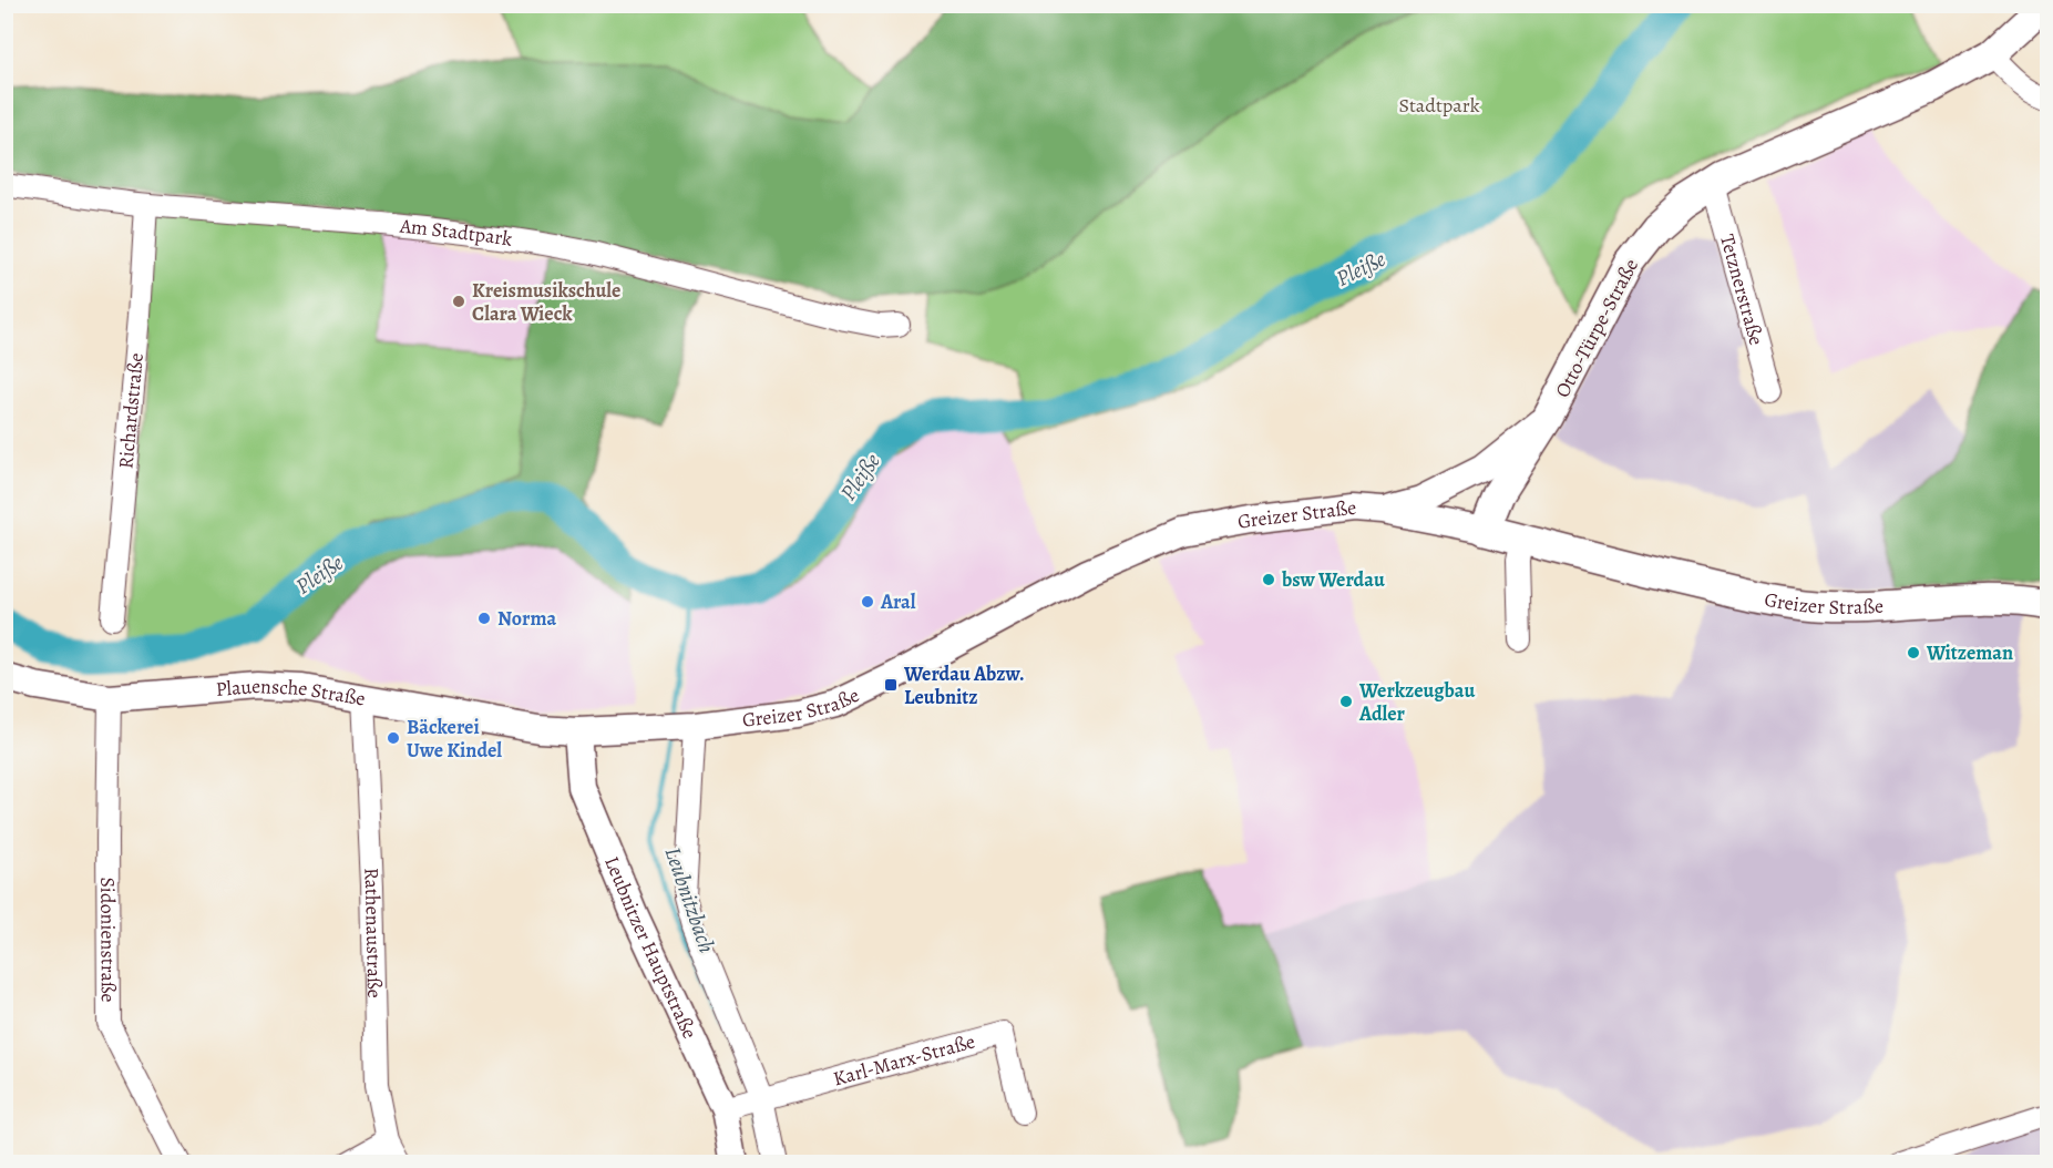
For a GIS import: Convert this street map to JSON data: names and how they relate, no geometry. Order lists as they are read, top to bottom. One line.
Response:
{"streets":{"main road":["Otto-Türpe-Straße","Greizer Straße"],"street":["Am Stadtpark","Tetznerstraße","Richardstraße","Plauensche Straße","Rathenaustraße","Sidonienstraße","Leubnitzer Hauptstraße","Karl-Marx-Straße"]},"crossings":[["Am Stadtpark","Richardstraße"],["Tetznerstraße","Otto-Türpe-Straße"],["Otto-Türpe-Straße","Greizer Straße"],["Greizer Straße","Plauensche Straße"],["Greizer Straße","Leubnitzer Hauptstraße"],["Plauensche Straße","Rathenaustraße"],["Plauensche Straße","Sidonienstraße"],["Plauensche Straße","Leubnitzer Hauptstraße"],["Leubnitzer Hauptstraße","Karl-Marx-Straße"]],"water":["Pleiße","Leubnitzbach"],"parks":["Stadtpark"],"places":{"other":["Kreismusikschule Clara Wieck","bsw Werdau","Aral","Norma","Witzeman","Werkzeugbau Adler","Bäckerei Uwe Kindel"],"transit":["Werdau Abzw. Leubnitz"]}}
